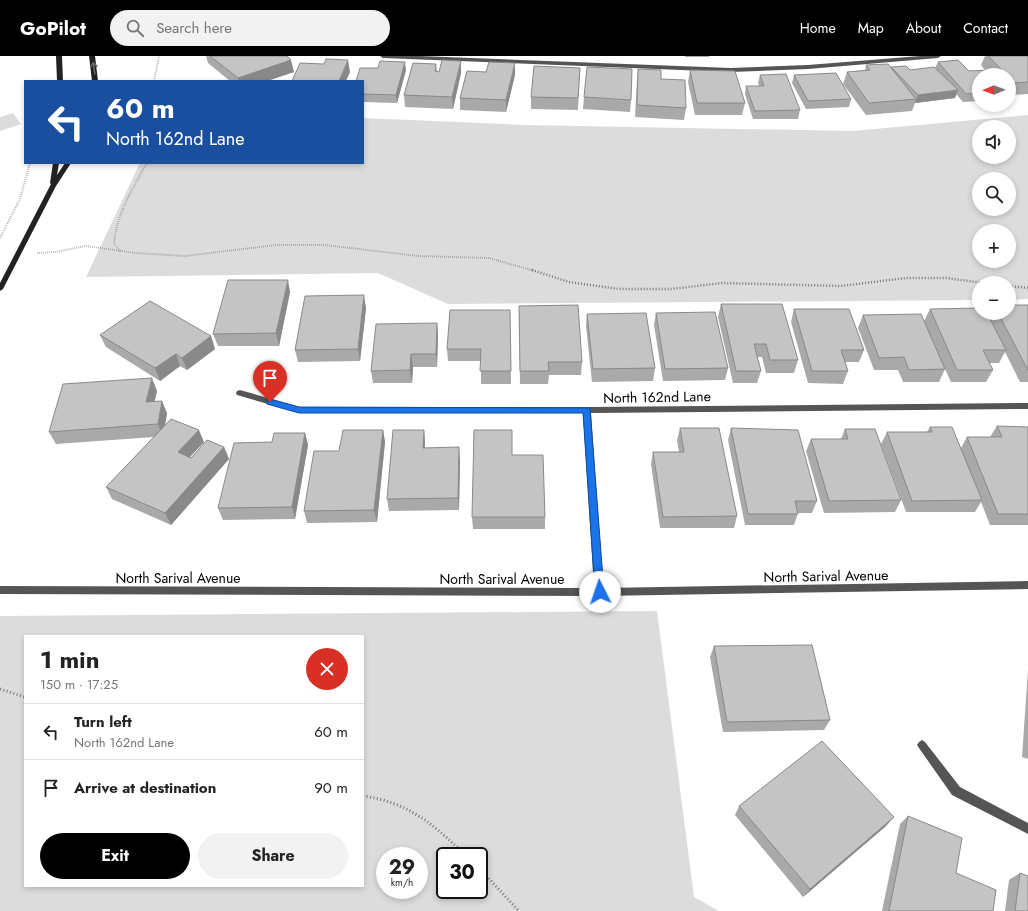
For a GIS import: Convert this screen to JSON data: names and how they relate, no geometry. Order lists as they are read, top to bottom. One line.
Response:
{"streets":{"street":["North 162nd Lane","North Sarival Avenue"]},"north":"left","page":{"header":"GoPilot","search":"Search here","nav":["Home","Map","About","Contact"],"map_buttons":["+","−"],"turn":["60 m","North 162nd Lane"],"heading":["1 min","150 m · 17:25"],"list":[{"name":"Turn left","note":"North 162nd Lane","value":"60 m"},{"name":"Arrive at destination","value":"90 m"}],"buttons":["Exit","Share"],"speed":"29 km/h","limit":"30"}}
